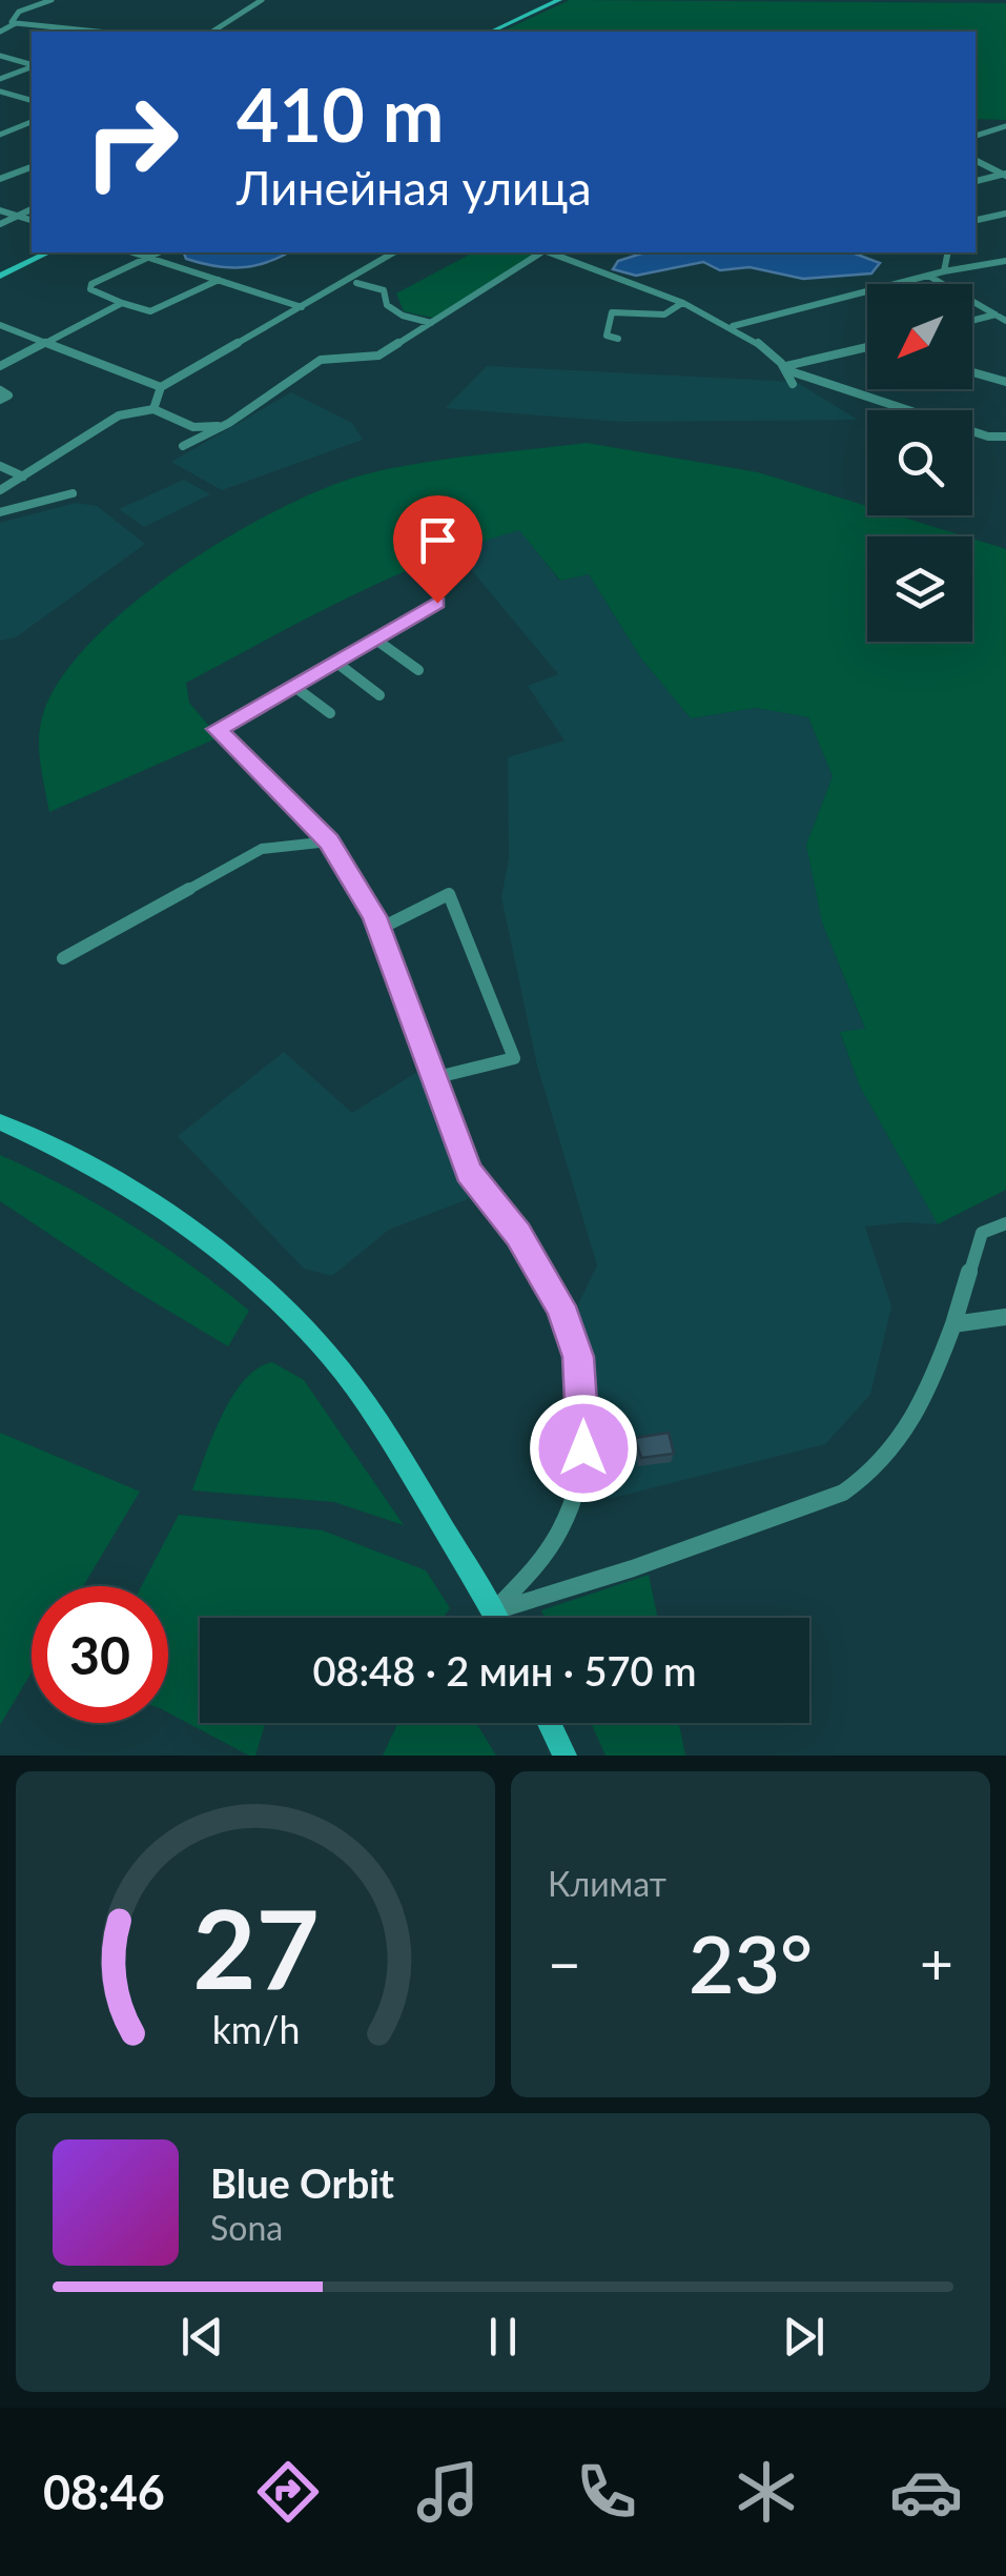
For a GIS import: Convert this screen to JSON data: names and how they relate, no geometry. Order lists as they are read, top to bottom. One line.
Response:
{"north":"bottom left","page":{"turn":["410 m","Линейная улица"],"limit":"30","trip":"08:48 · 2 мин · 570 m","tile":"Климат","heat":["−","23°","+"],"song":["Blue Orbit","Sona"],"tabs":"08:46","gauge":["27","km/h"]}}
